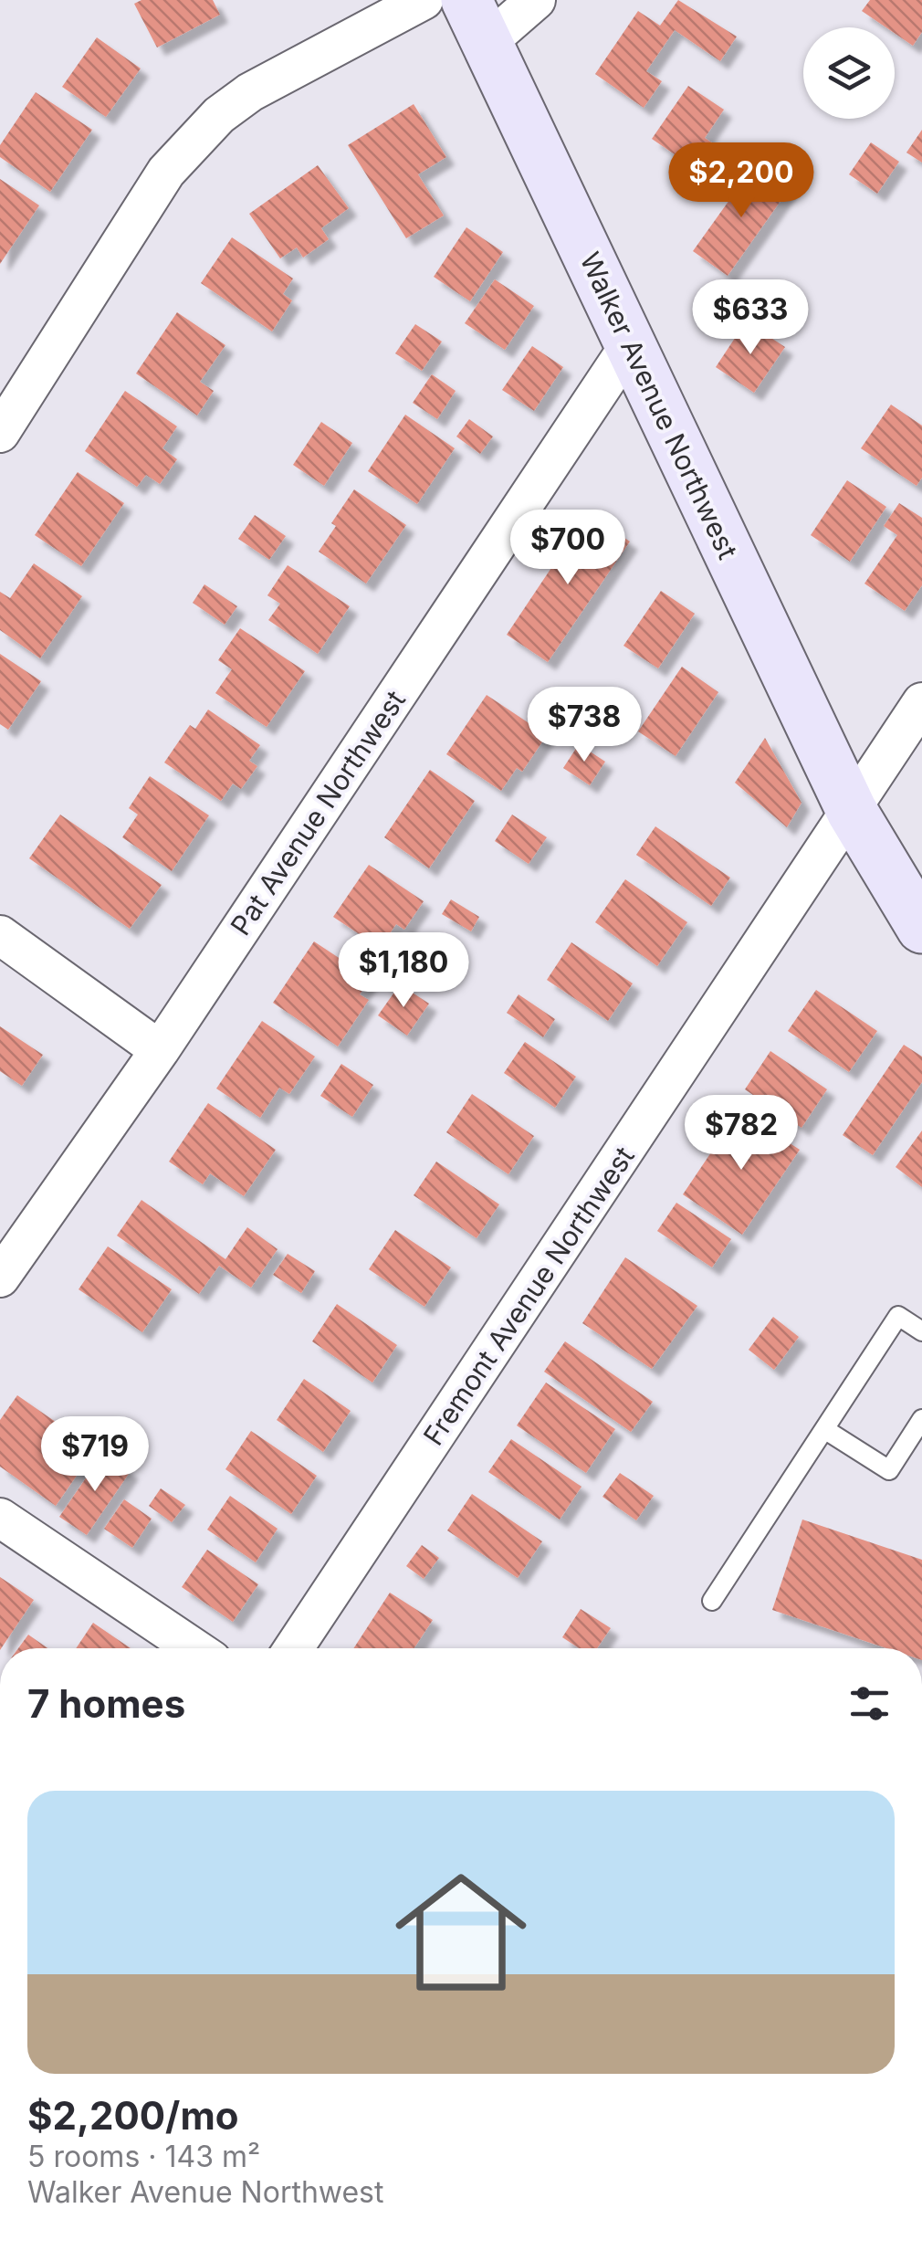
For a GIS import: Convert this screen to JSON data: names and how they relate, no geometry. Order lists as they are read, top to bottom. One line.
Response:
{"streets":{"main road":["Walker Avenue Northwest"],"street":["Pat Avenue Northwest","Fremont Avenue Northwest"]},"crossings":[["Walker Avenue Northwest","Pat Avenue Northwest"],["Walker Avenue Northwest","Fremont Avenue Northwest"]],"page":{"price":["$2,200","$633","$700","$738","$1,180","$782","$719"],"heading":"7 homes","list":[{"name":"$2,200/mo","note":"5 rooms · 143 m² · Walker Avenue Northwest"}]}}
